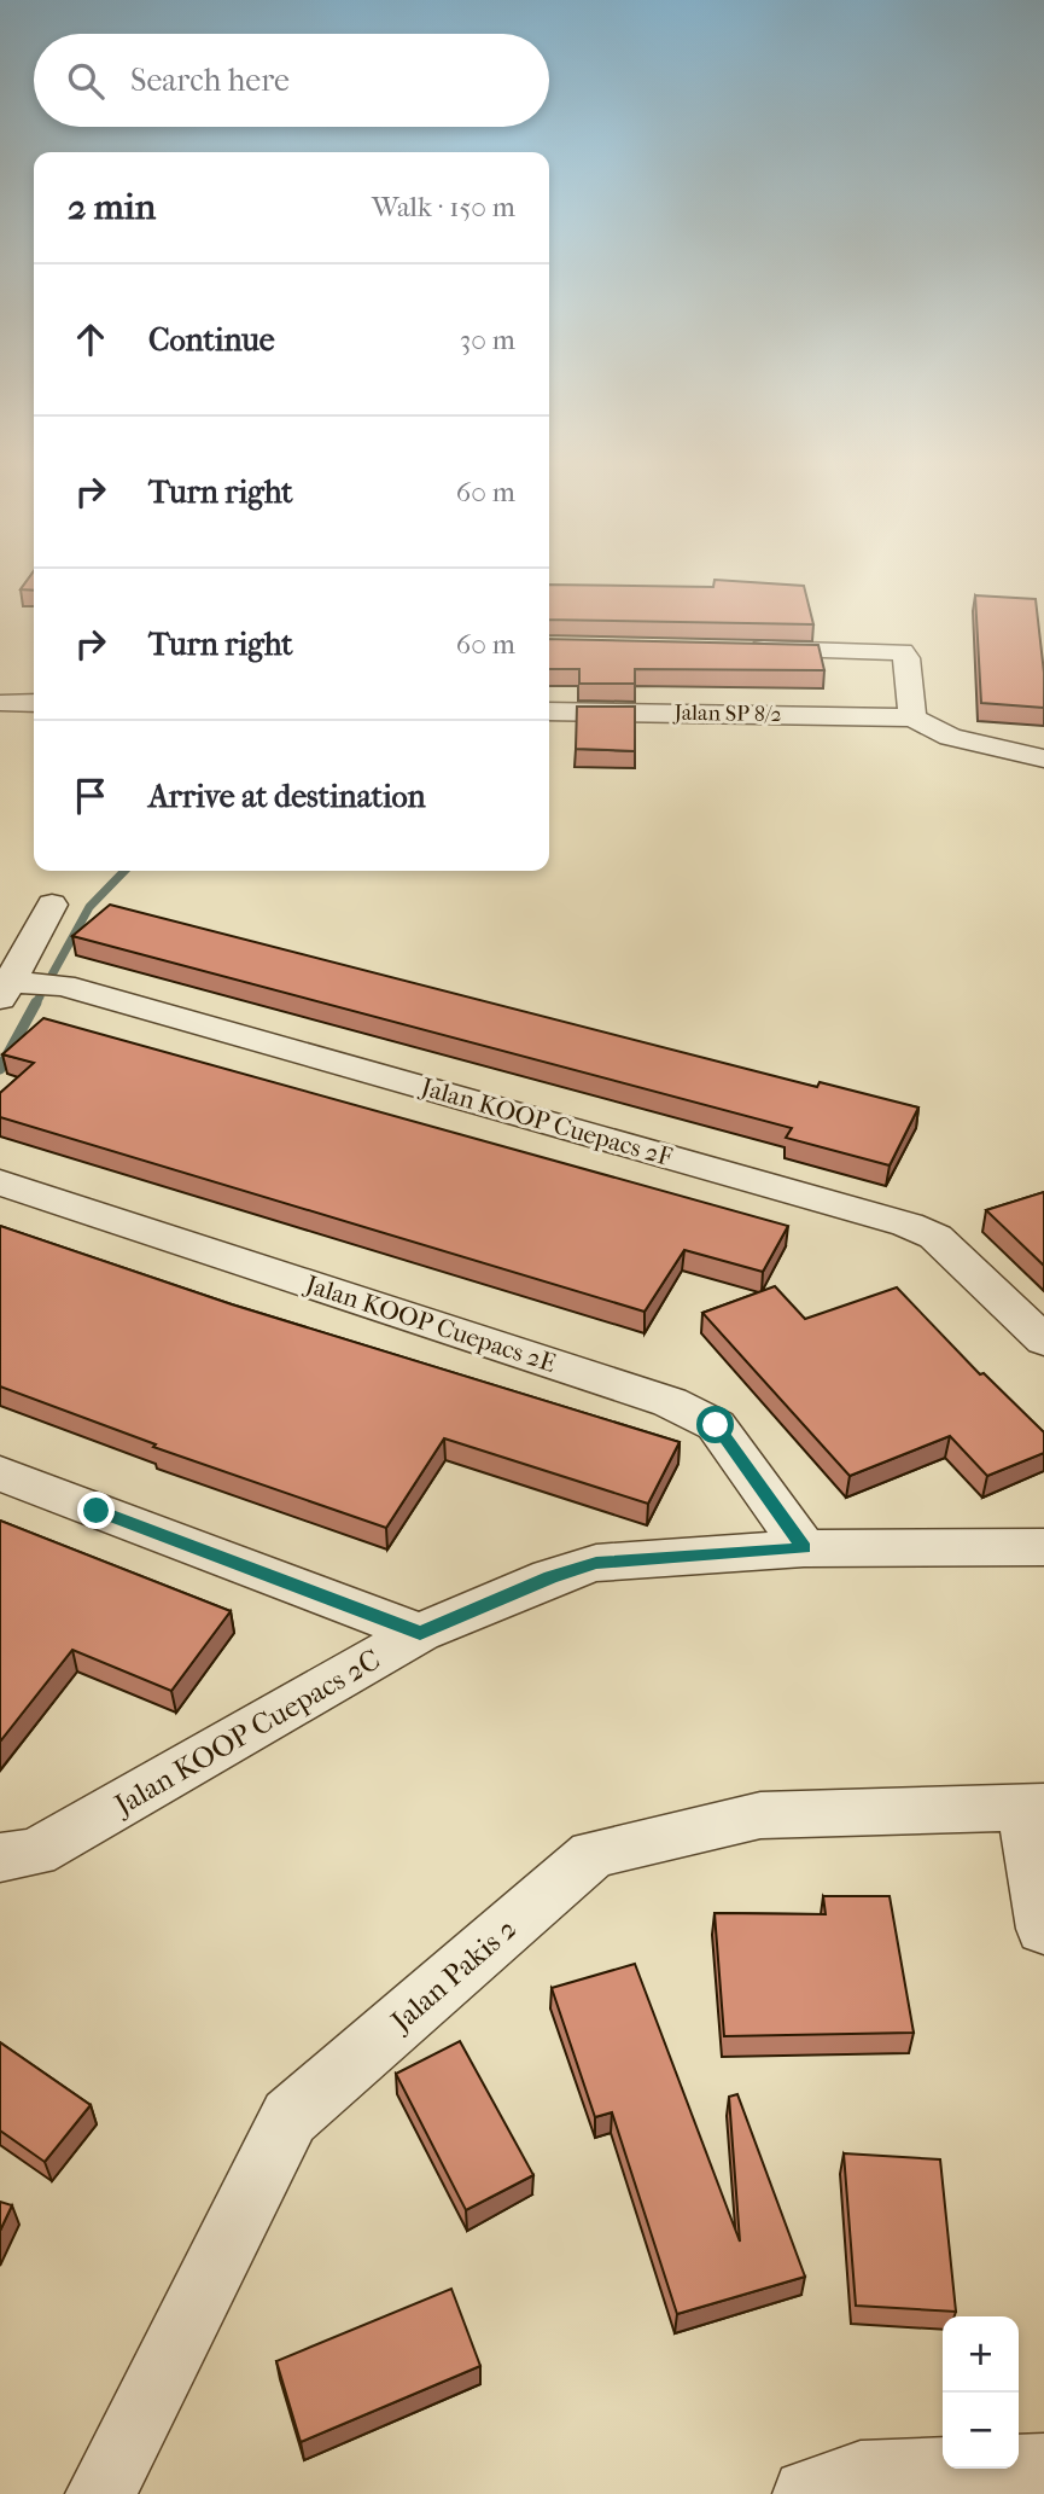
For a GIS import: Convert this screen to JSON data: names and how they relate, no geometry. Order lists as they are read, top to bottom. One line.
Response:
{"streets":{"street":["Jalan SP 8/2","Jalan KOOP Cuepacs 2F","Jalan KOOP Cuepacs 2E","Jalan KOOP Cuepacs 2C","Jalan Pakis 2"]},"crossings":[["Jalan KOOP Cuepacs 2E","Jalan KOOP Cuepacs 2C"]],"page":{"search":"Search here","heading":["2 min","Walk · 150 m"],"list":[["Continue","30 m"],["Turn right","60 m"],["Turn right","60 m"],"Arrive at destination"],"map_buttons":["+","−"]}}
